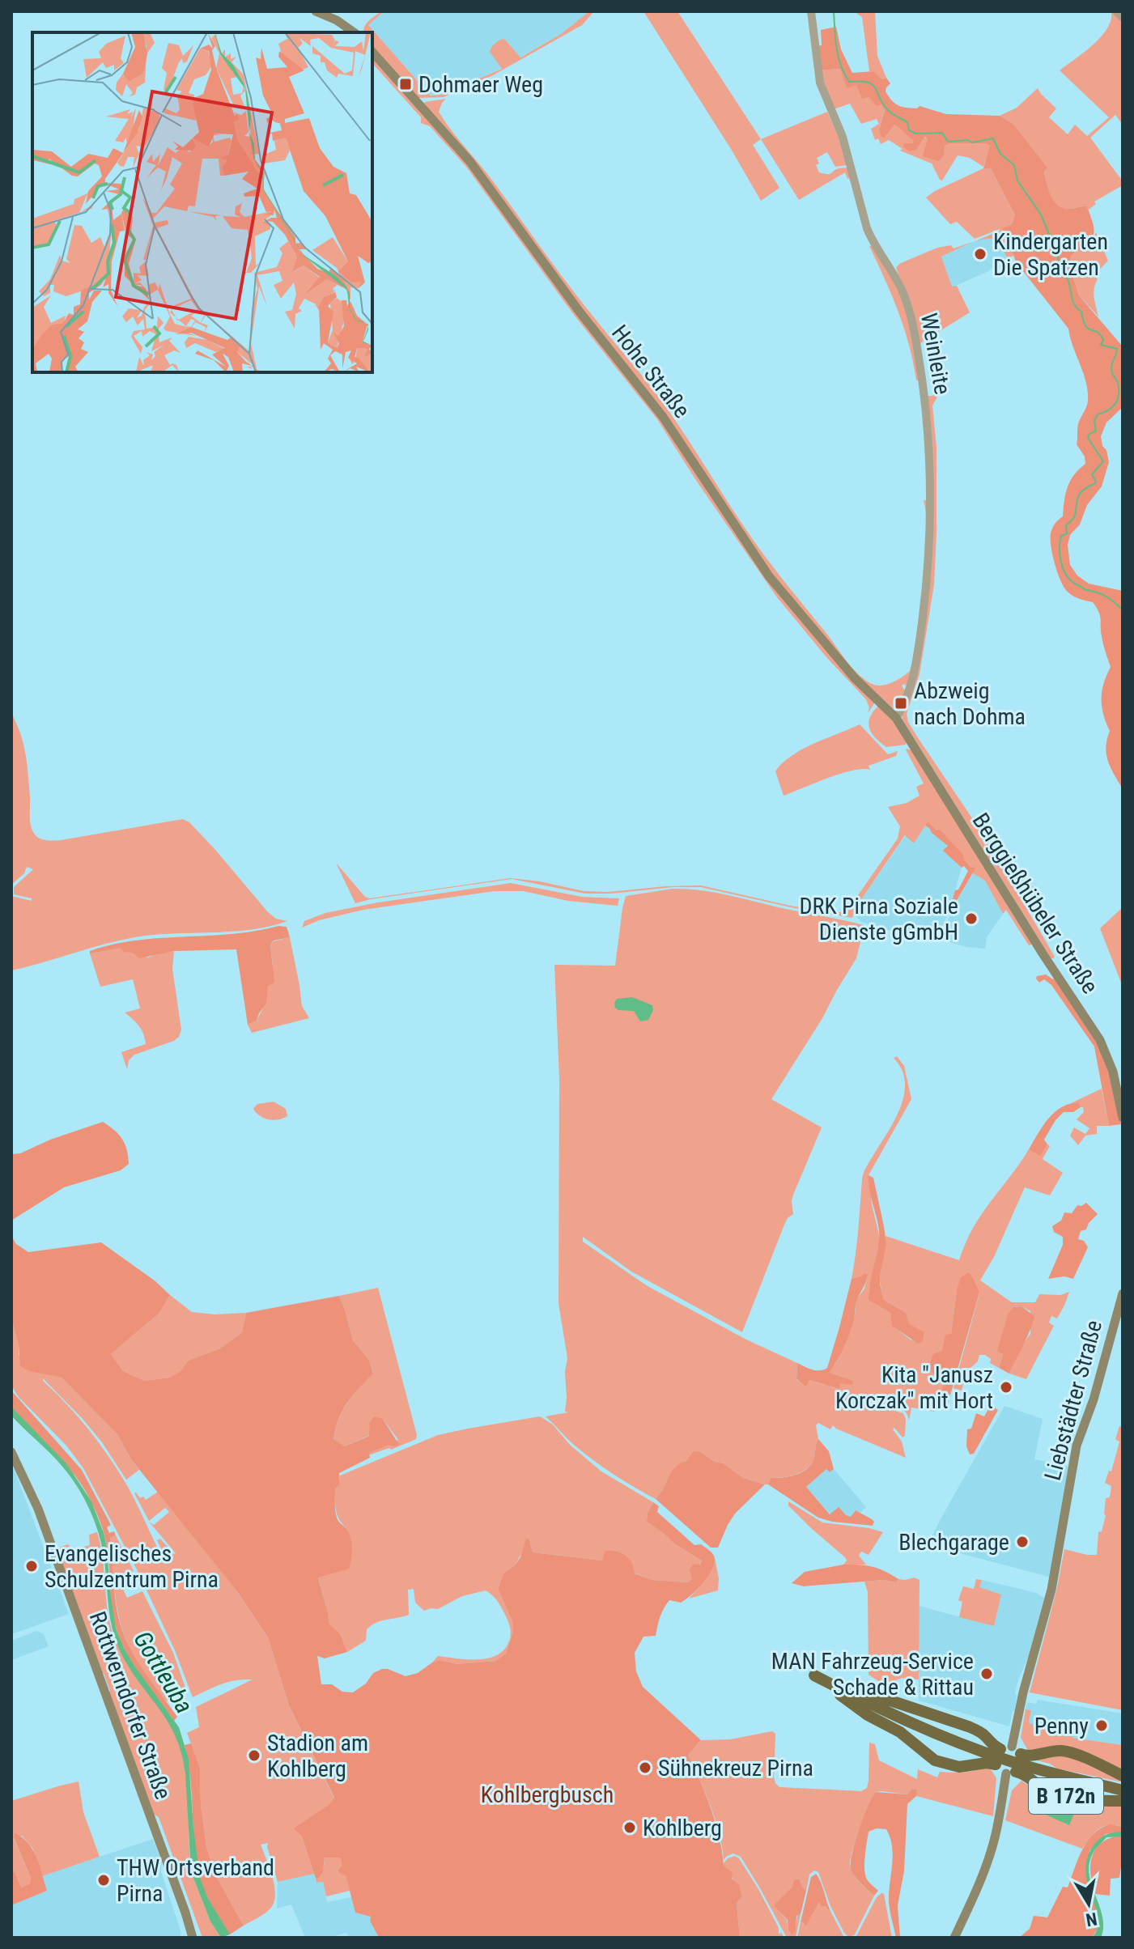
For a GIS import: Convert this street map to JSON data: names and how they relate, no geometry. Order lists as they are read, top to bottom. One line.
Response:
{"streets":{"highway":["B 172n"],"main road":["Hohe Straße","Berggießhübeler Straße","Liebstädter Straße","Rottwerndorfer Straße"],"street":["Weinleite"]},"crossings":[["Weinleite","Hohe Straße"],["Weinleite","Berggießhübeler Straße"],["Hohe Straße","Berggießhübeler Straße"],["Liebstädter Straße","B 172n"]],"water":["Gottleuba"],"parks":["Kohlbergbusch"],"places":{"transit":["Dohmaer Weg","Abzweig nach Dohma"],"other":["Kindergarten Die Spatzen","DRK Pirna Soziale Dienste gGmbH","Kita \"Janusz Korczak\" mit Hort","Blechgarage","Evangelisches Schulzentrum Pirna","MAN Fahrzeug-Service Schade & Rittau","Penny","Stadion am Kohlberg","Sühnekreuz Pirna","Kohlberg","THW Ortsverband Pirna"]},"north":"bottom"}
